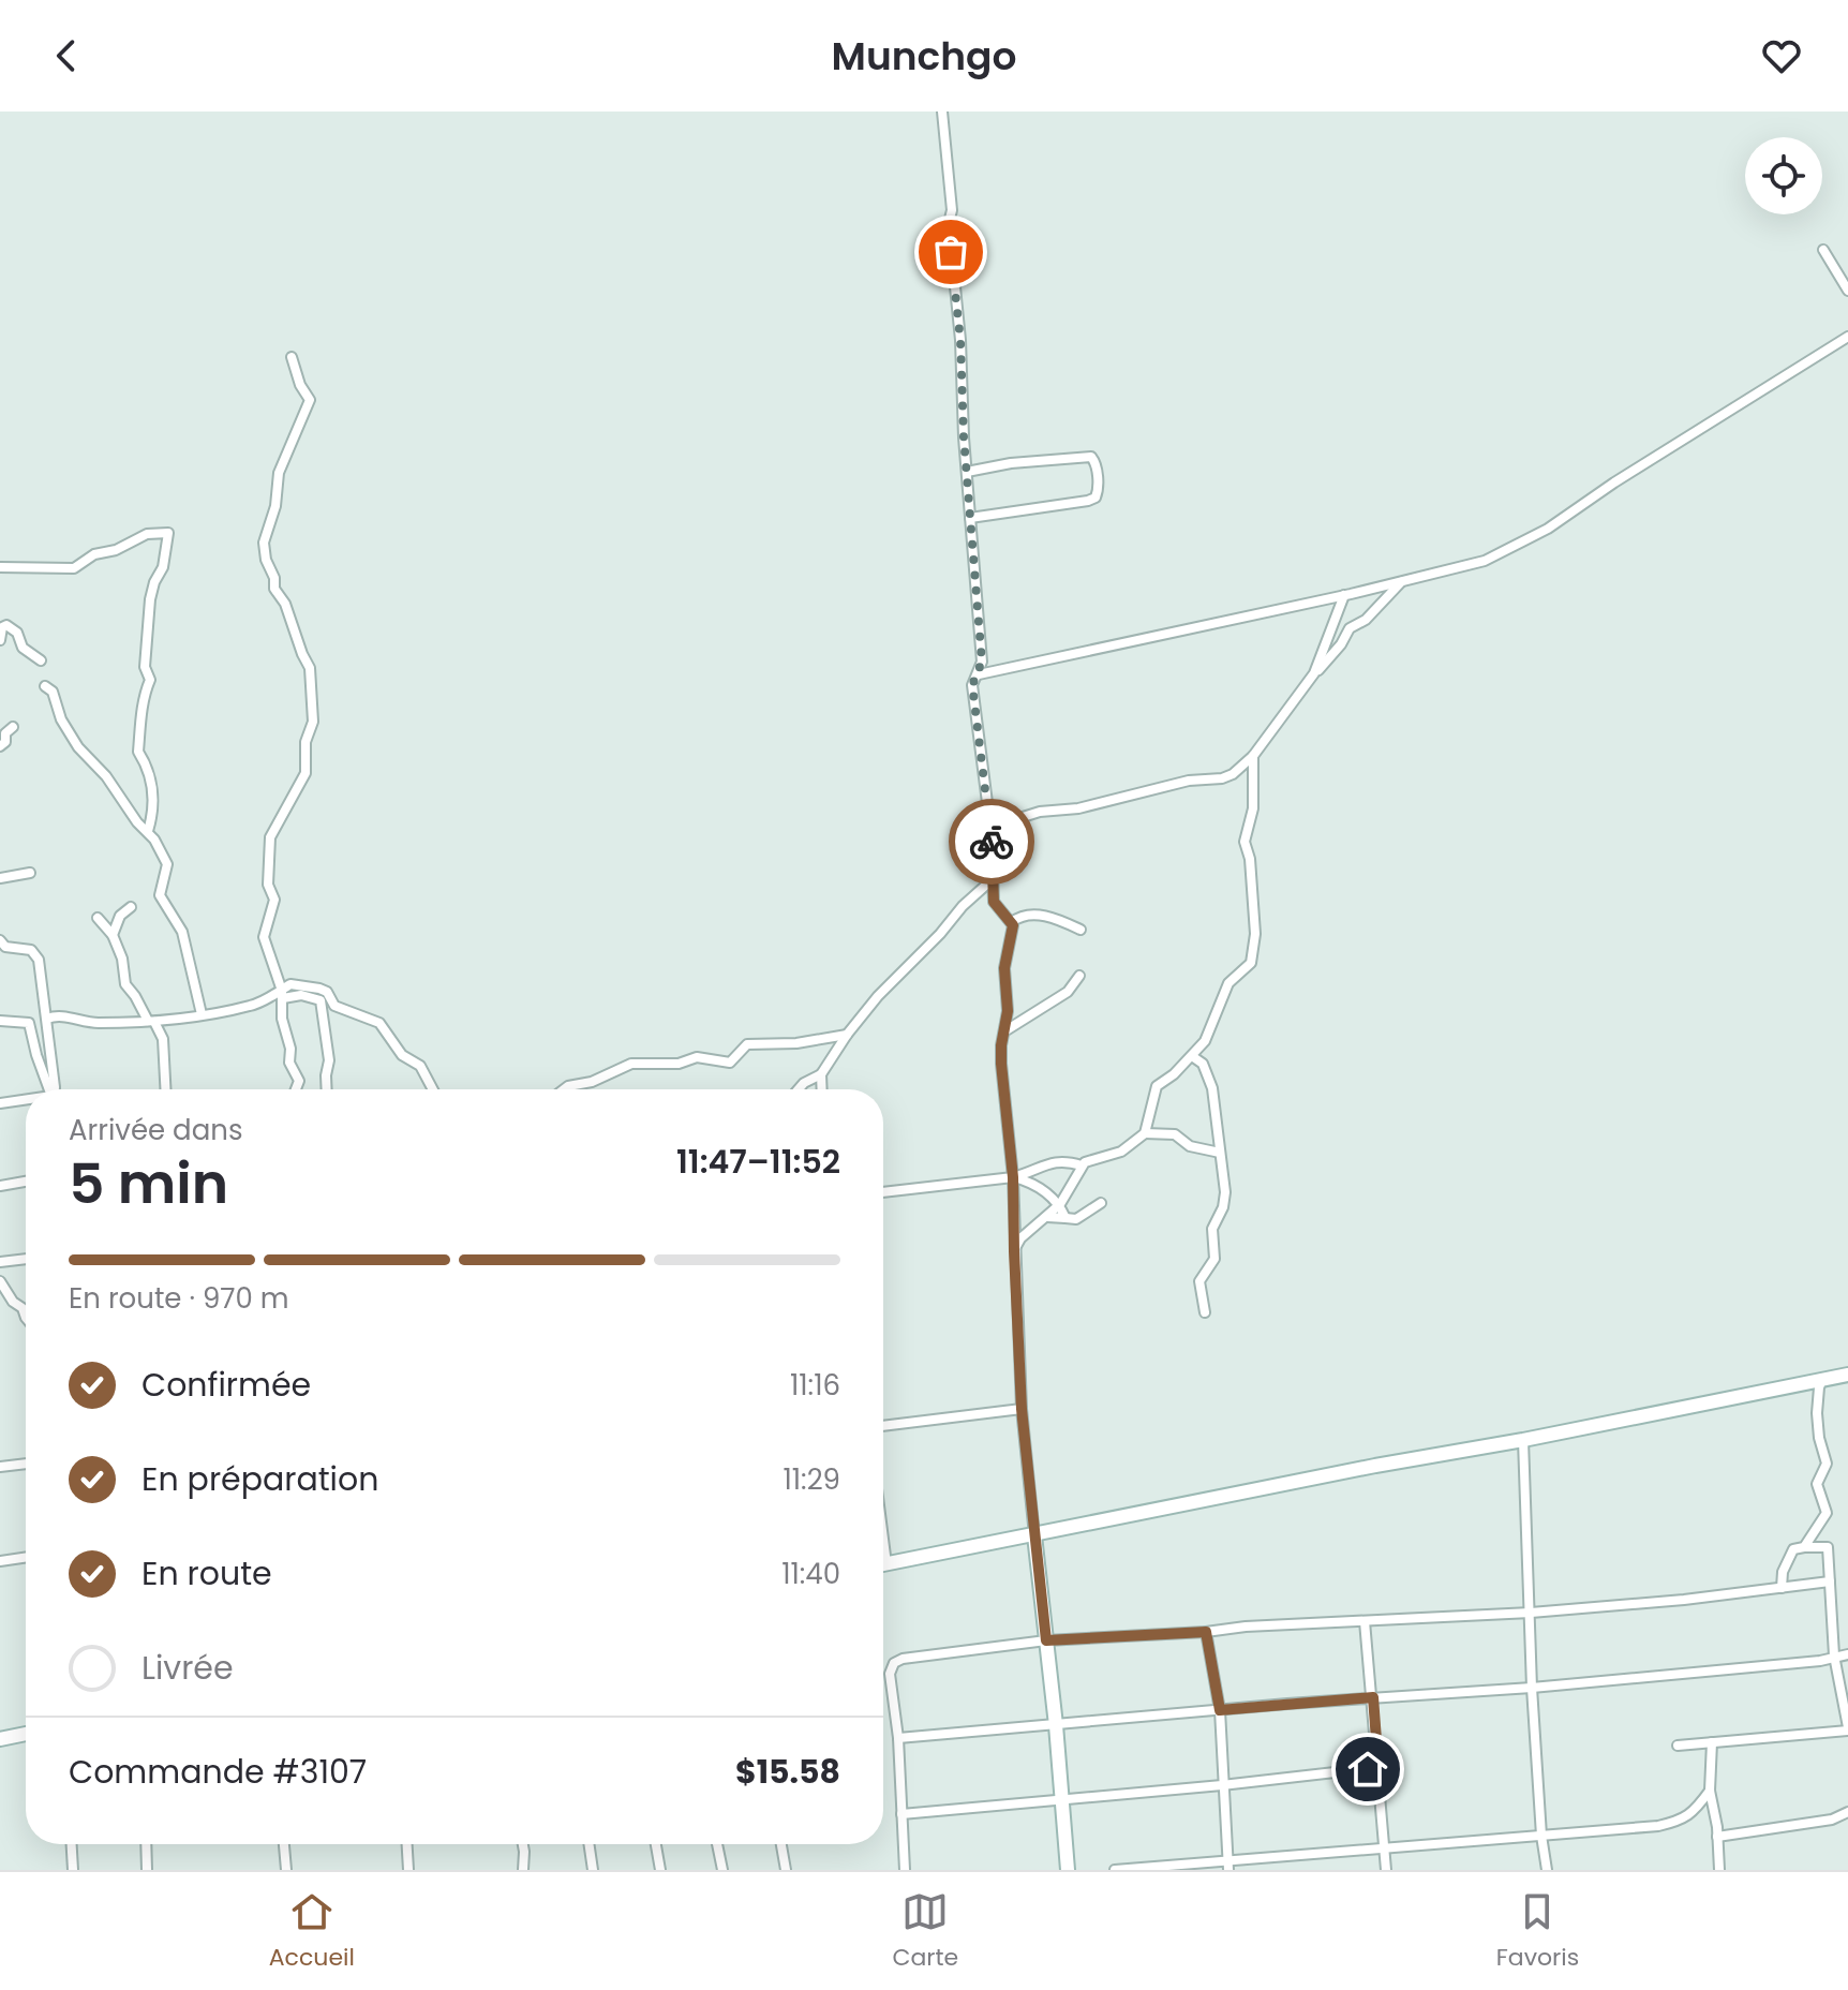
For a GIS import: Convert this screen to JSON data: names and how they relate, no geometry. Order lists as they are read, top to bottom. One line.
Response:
{"page":{"header":"Munchgo","heading":["5 min","Arrivée dans","11:47–11:52"],"panel":["Commande #3107","$15.58"],"bar":"En route · 970 m","list":[["Confirmée","11:16"],["En préparation","11:29"],["En route","11:40"],"Livrée"],"tabs":["Accueil","Carte","Favoris"]}}
